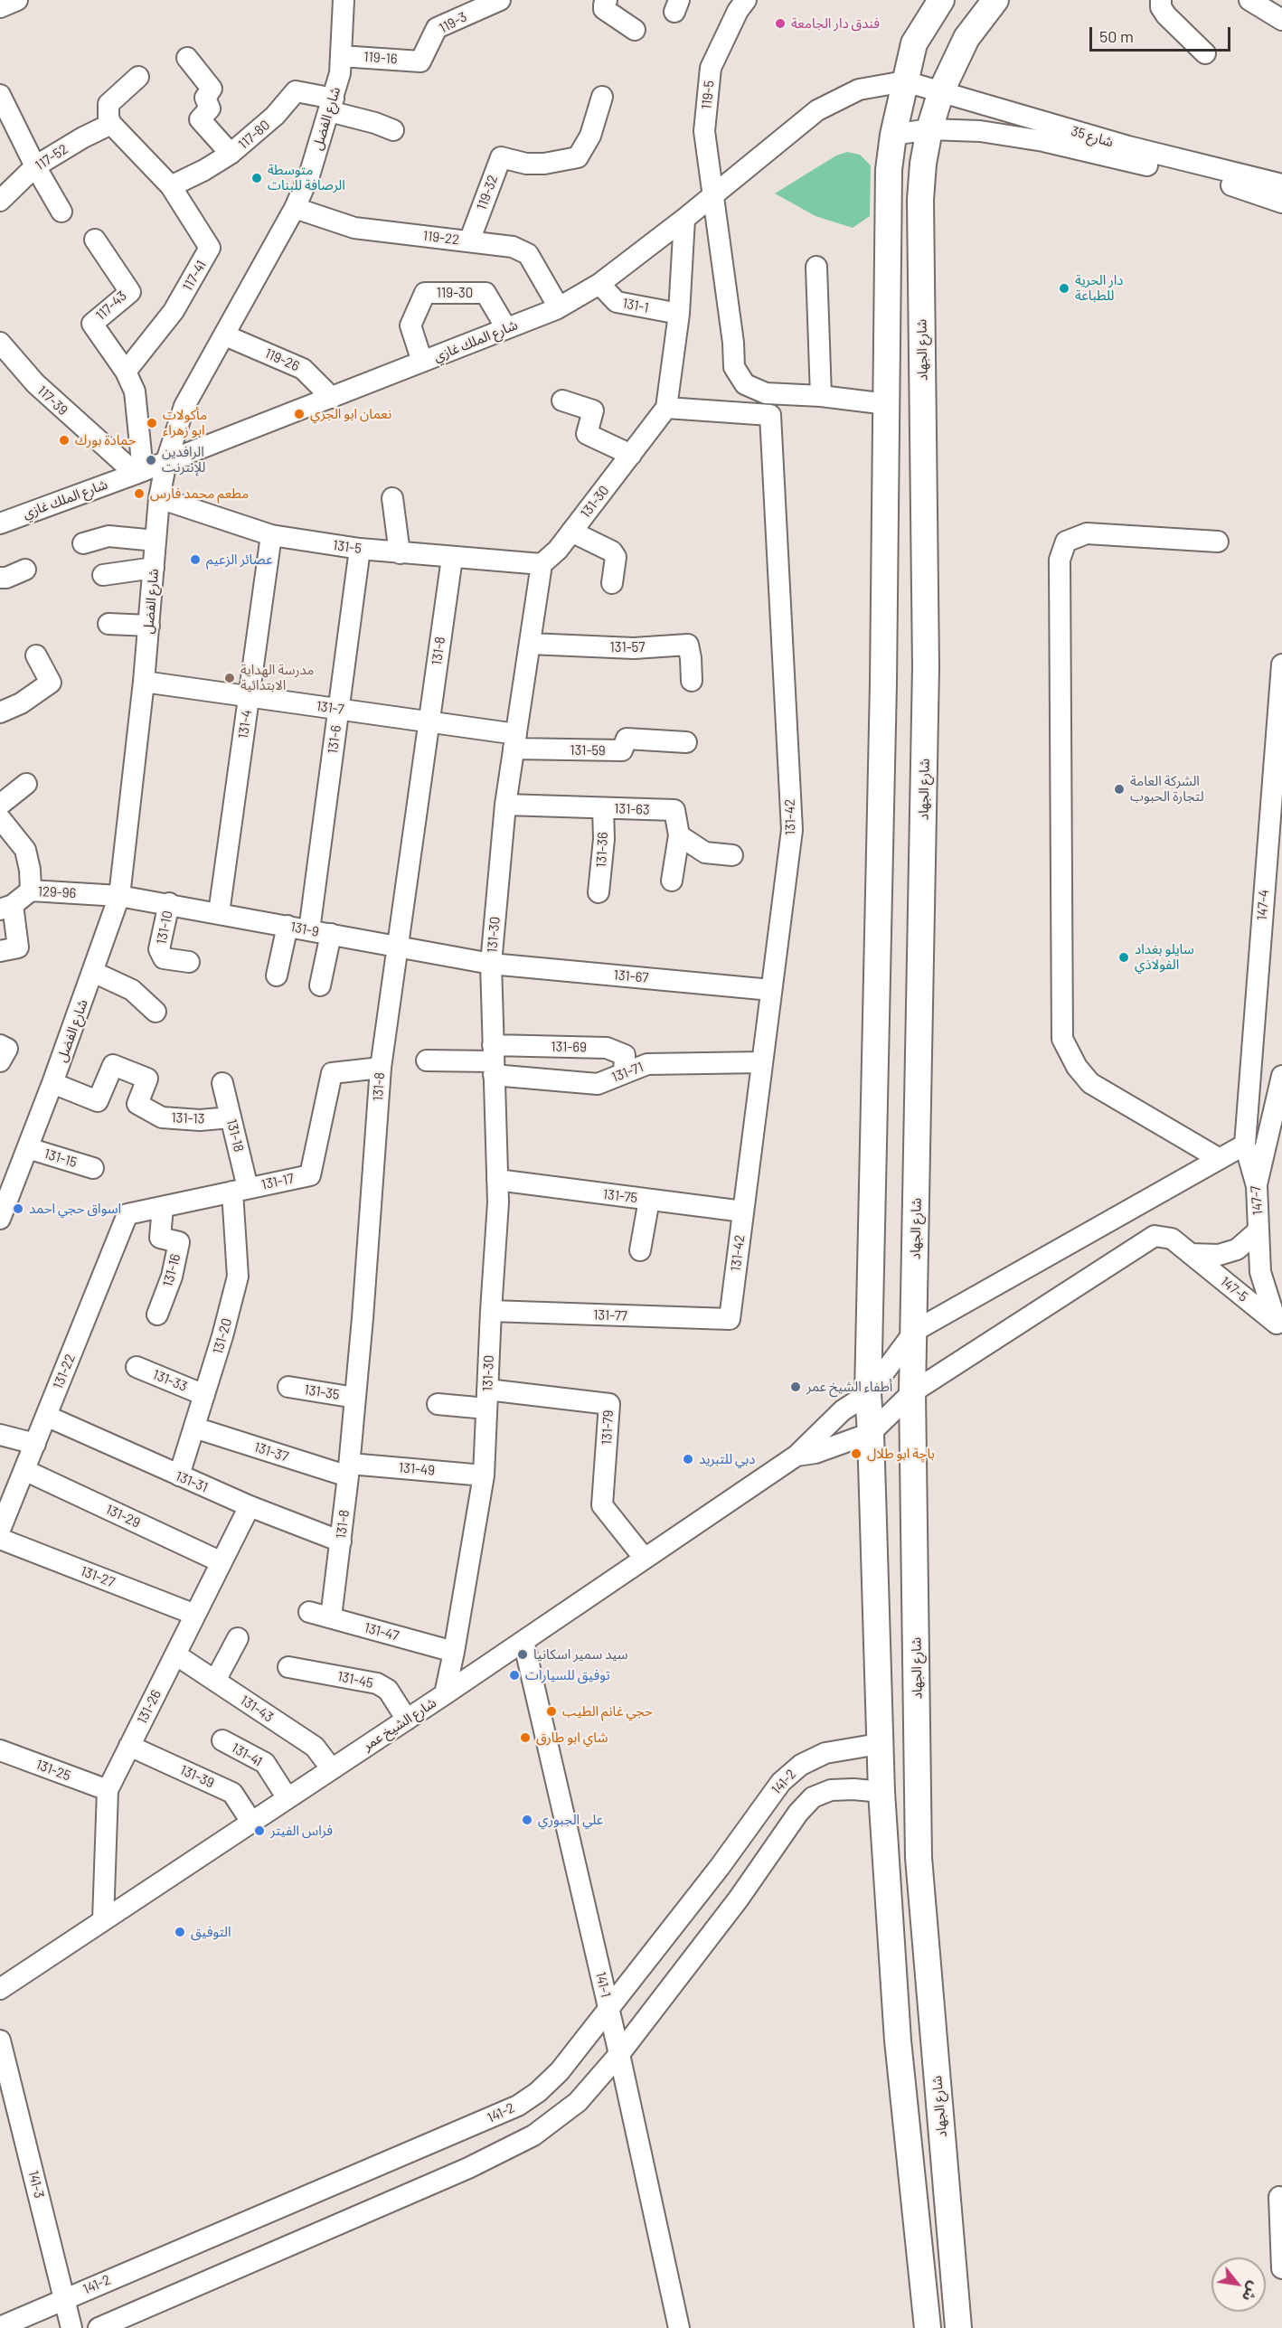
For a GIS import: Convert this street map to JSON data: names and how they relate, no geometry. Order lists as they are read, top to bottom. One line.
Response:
{"streets":{"main road":["شارع الجهاد"],"street":["119-3","119-16","119-5","شارع الفضل","117-80","شارع 35","117-52","119-32","119-22","117-41","119-30","117-43","131-1","شارع الملك غازي","119-26","117-39","131-30","131-5","131-57","131-8","131-7","131-4","131-6","131-59","131-63","131-42","131-36","129-96","147-4","131-10","131-9","131-67","131-69","131-71","131-13","131-18","131-15","131-17","131-75","147-7","131-16","147-5","131-77","131-20","131-22","131-33","131-35","131-79","131-37","131-49","131-31","131-29","131-27","131-47","131-45","131-26","131-43","شارع الشيخ عمر","131-41","131-25","131-39","141-2","141-1","141-3"]},"crossings":[["119-3","119-16"],["119-16","شارع الفضل"],["119-5","شارع الملك غازي"],["شارع الفضل","117-80"],["شارع الفضل","119-22"],["شارع الفضل","شارع الملك غازي"],["شارع الفضل","119-26"],["شارع الفضل","131-5"],["شارع الفضل","131-7"],["شارع الفضل","129-96"],["شارع الفضل","131-9"],["شارع الفضل","131-13"],["شارع الفضل","131-15"],["117-80","117-41"],["شارع 35","شارع الملك غازي"],["شارع 35","شارع الجهاد"],["117-52","117-41"],["119-32","119-22"],["119-22","شارع الملك غازي"],["117-41","117-43"],["119-30","شارع الملك غازي"],["131-1","شارع الملك غازي"],["131-1","131-30"],["شارع الملك غازي","119-26"],["شارع الملك غازي","117-39"],["شارع الملك غازي","131-30"],["شارع الجهاد","شارع الشيخ عمر"],["131-30","131-5"],["131-30","131-57"],["131-30","131-7"],["131-30","131-59"],["131-30","131-63"],["131-30","131-42"],["131-30","131-9"],["131-30","131-67"],["131-30","131-69"],["131-30","131-71"],["131-30","131-75"],["131-30","131-77"],["131-30","131-79"],["131-30","131-49"],["131-30","131-47"],["131-30","شارع الشيخ عمر"],["131-5","131-8"],["131-5","131-4"],["131-5","131-6"],["131-8","131-7"],["131-8","131-9"],["131-8","131-17"],["131-8","131-35"],["131-8","131-37"],["131-8","131-49"],["131-8","131-31"],["131-8","131-47"],["131-7","131-4"],["131-7","131-6"],["131-7","131-59"],["131-4","131-9"],["131-6","131-9"],["131-63","131-36"],["131-42","131-67"],["131-42","131-71"],["131-42","131-75"],["131-42","131-77"],["129-96","131-9"],["147-4","147-7"],["131-10","131-9"],["131-9","131-67"],["131-69","131-71"],["131-13","131-18"],["131-18","131-17"],["131-18","131-20"],["131-17","131-16"],["131-17","131-20"],["131-17","131-22"],["147-7","147-5"],["131-20","131-33"],["131-20","131-37"],["131-20","131-31"],["131-22","131-31"],["131-22","131-29"],["131-79","شارع الشيخ عمر"],["131-37","131-49"],["131-31","131-26"],["131-29","131-26"],["131-27","131-26"],["131-45","شارع الشيخ عمر"],["131-26","131-43"],["131-26","شارع الشيخ عمر"],["131-26","131-25"],["131-26","131-39"],["131-43","شارع الشيخ عمر"],["شارع الشيخ عمر","131-41"],["شارع الشيخ عمر","131-39"],["شارع الشيخ عمر","141-1"],["141-2","141-1"],["141-2","141-3"]],"places":["فندق دار الجامعة","متوسطة الرصافة للبنات","دار الحرية للطباعة","نعمان ابو الجري","مأكولات ابو زهراء","حمادة بورك","الرافدين للإنترنت","مطعم محمد فارس","عصائر الزعيم","مدرسة الهداية الابتدائية","الشركة العامة لتجارة الحبوب","سايلو بغداد الفولاذي","اسواق حجي احمد","أطفاء الشيخ عمر","باچة ابو طلال","دبي للتبريد","سيد سمير اسكانيا","توفيق للسيارات","حجي غانم الطيب","شاي ابو طارق","علي الجبوري","فراس الفيتر","التوفيق"],"scale_bar":"50 m","north":"bottom right"}
